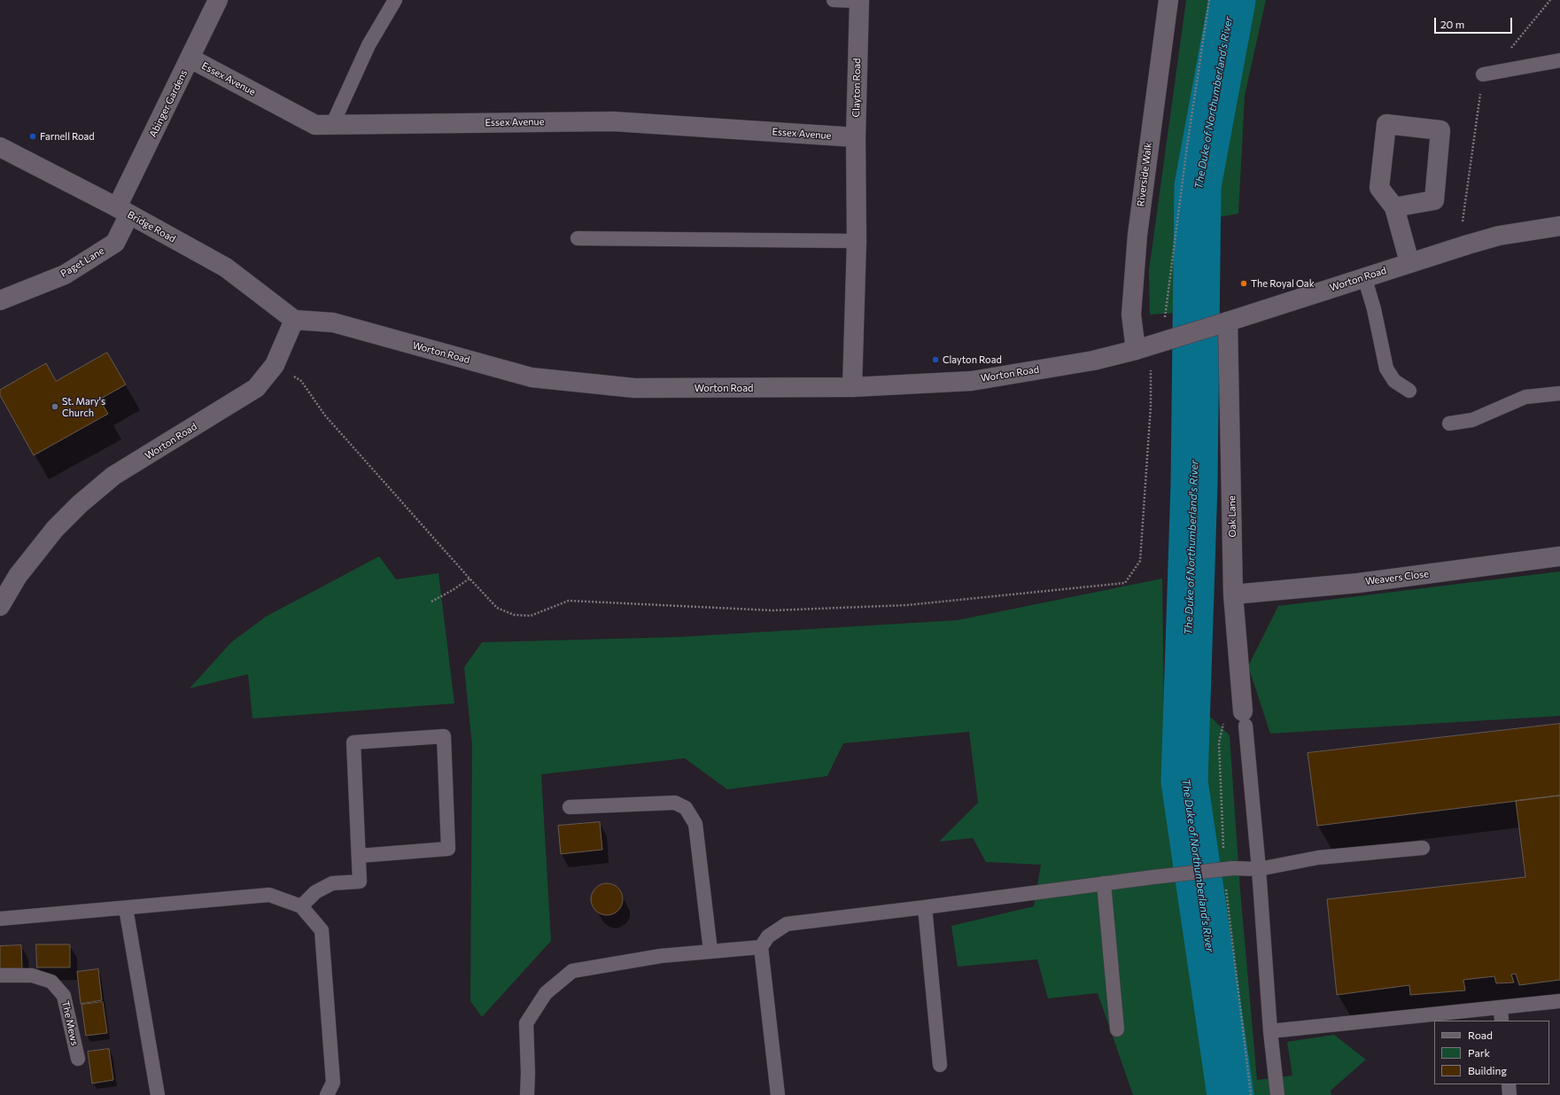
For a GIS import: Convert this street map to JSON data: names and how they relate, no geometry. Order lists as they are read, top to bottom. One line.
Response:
{"streets":{"street":["Essex Avenue","Clayton Road","Abinger Gardens","Riverside Walk","Bridge Road","Paget Lane","Worton Road","Oak Lane","Weavers Close"],"lane":["The Mews"]},"crossings":[["Essex Avenue","Clayton Road"],["Essex Avenue","Abinger Gardens"],["Clayton Road","Worton Road"],["Abinger Gardens","Bridge Road"],["Abinger Gardens","Paget Lane"],["Riverside Walk","Worton Road"],["Bridge Road","Paget Lane"],["Bridge Road","Worton Road"],["Worton Road","Oak Lane"],["Oak Lane","Weavers Close"]],"water":["The Duke of Northumberland's River"],"places":["Farnell Road","The Royal Oak","Clayton Road","St. Mary's Church"],"legend":["Road","Park","Building"],"scale_bar":"20 m"}
